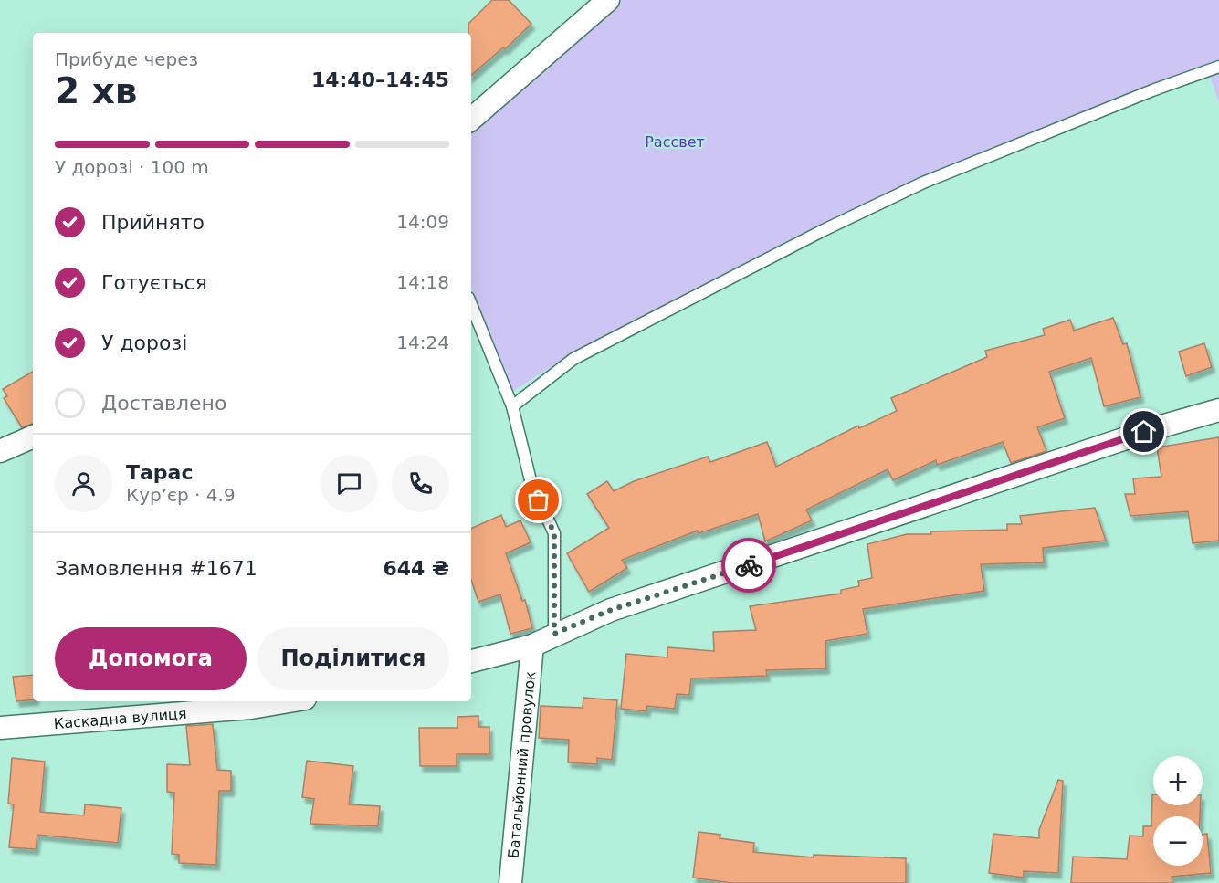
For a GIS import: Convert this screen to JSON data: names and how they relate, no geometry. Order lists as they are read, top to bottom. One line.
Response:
{"streets":{"street":["Каскадна вулиця","Батальйонний провулок"]},"parks":["Рассвет"],"page":{"heading":["2 хв","Прибуде через","14:40–14:45"],"panel":["Тарас","Кур’єр · 4.9","Замовлення #1671","644 ₴"],"bar":"У дорозі · 100 m","list":[["Прийнято","14:09"],["Готується","14:18"],["У дорозі","14:24"],"Доставлено"],"buttons":["Допомога","Поділитися"],"map_buttons":["+","−"]}}
